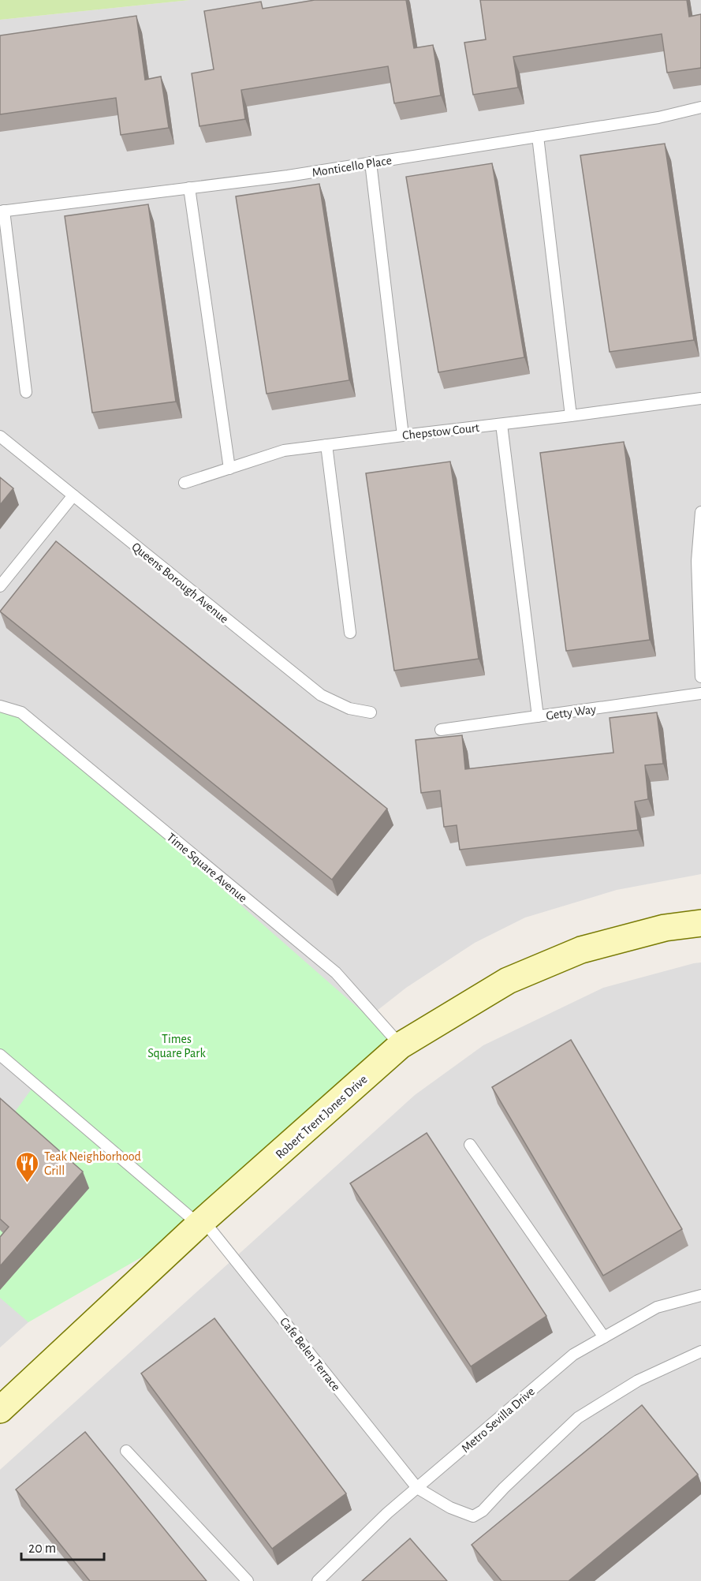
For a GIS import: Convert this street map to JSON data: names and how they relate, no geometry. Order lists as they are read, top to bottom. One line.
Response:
{"streets":{"street":["Robert Trent Jones Drive"],"lane":["Monticello Place","Chepstow Court","Queens Borough Avenue","Getty Way","Time Square Avenue","Cafe Belen Terrace","Metro Sevilla Drive"]},"crossings":[["Time Square Avenue","Robert Trent Jones Drive"],["Robert Trent Jones Drive","Cafe Belen Terrace"],["Cafe Belen Terrace","Metro Sevilla Drive"]],"parks":["Times Square Park"],"places":{"restaurant":["Teak Neighborhood Grill"]},"scale_bar":"20 m"}
